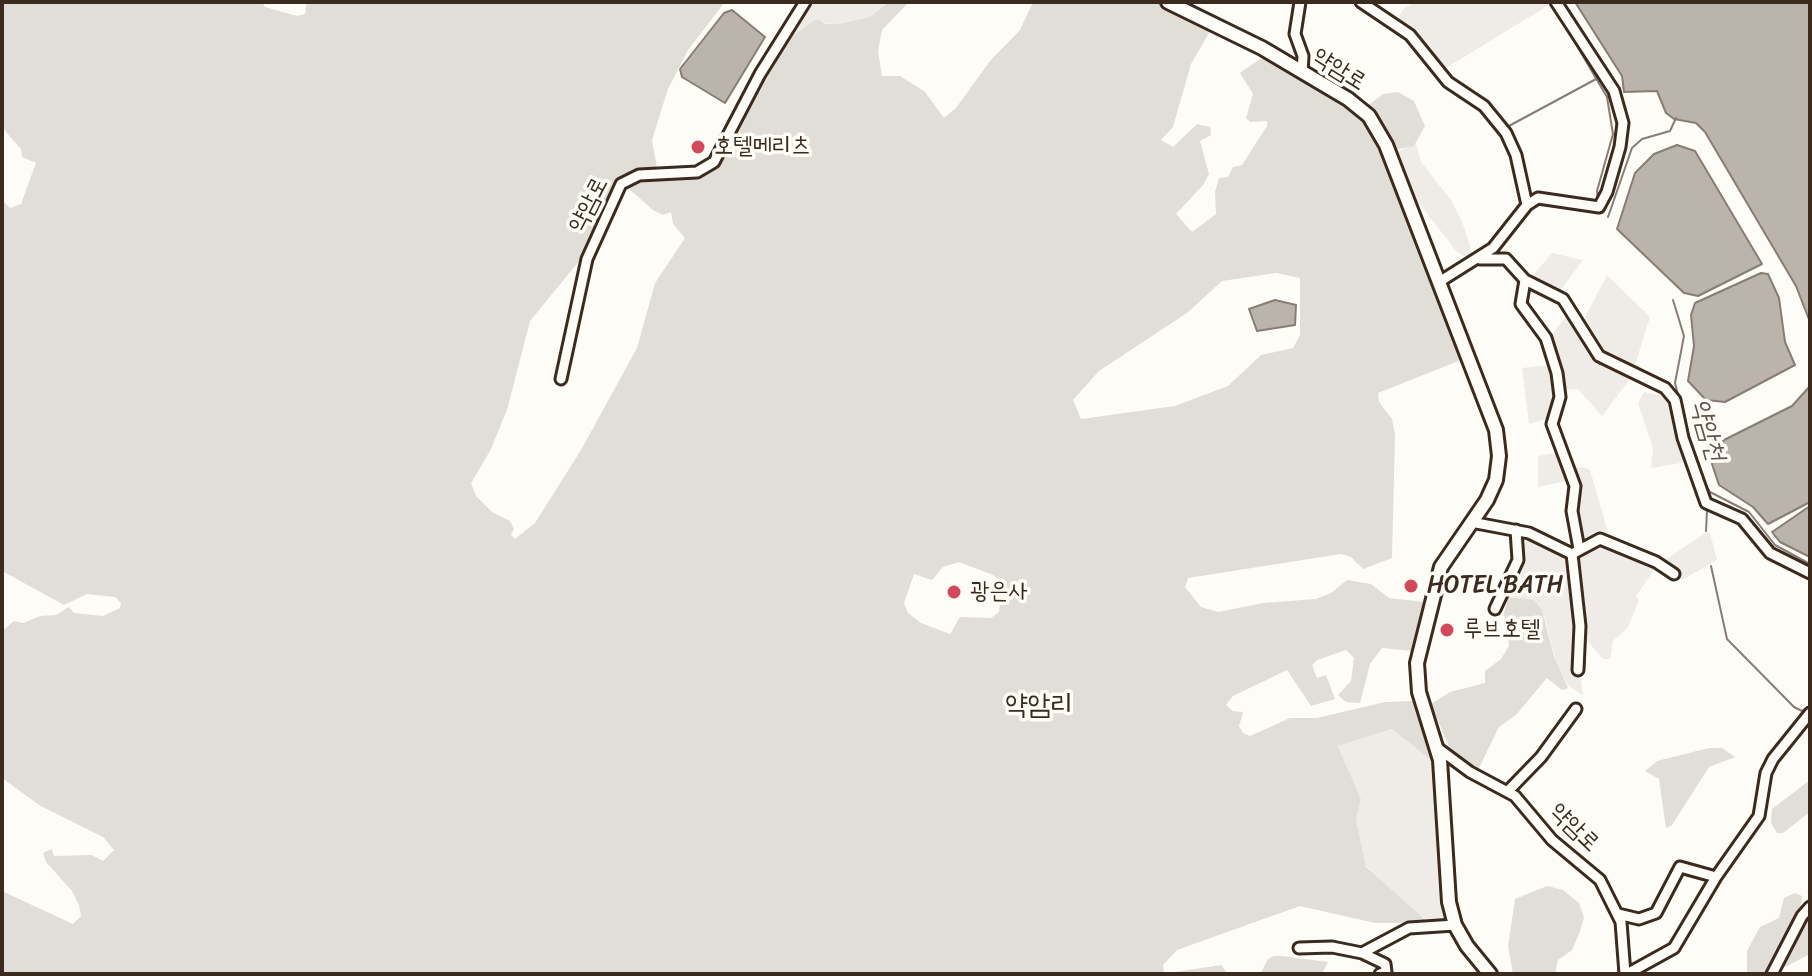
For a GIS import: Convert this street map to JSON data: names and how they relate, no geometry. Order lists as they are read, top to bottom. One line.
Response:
{"streets":{"street":["약암로"]},"districts":["약암리"],"water":["약암천"],"places":["호텔메리츠","HOTEL BATH","광은사","루브호텔"]}
